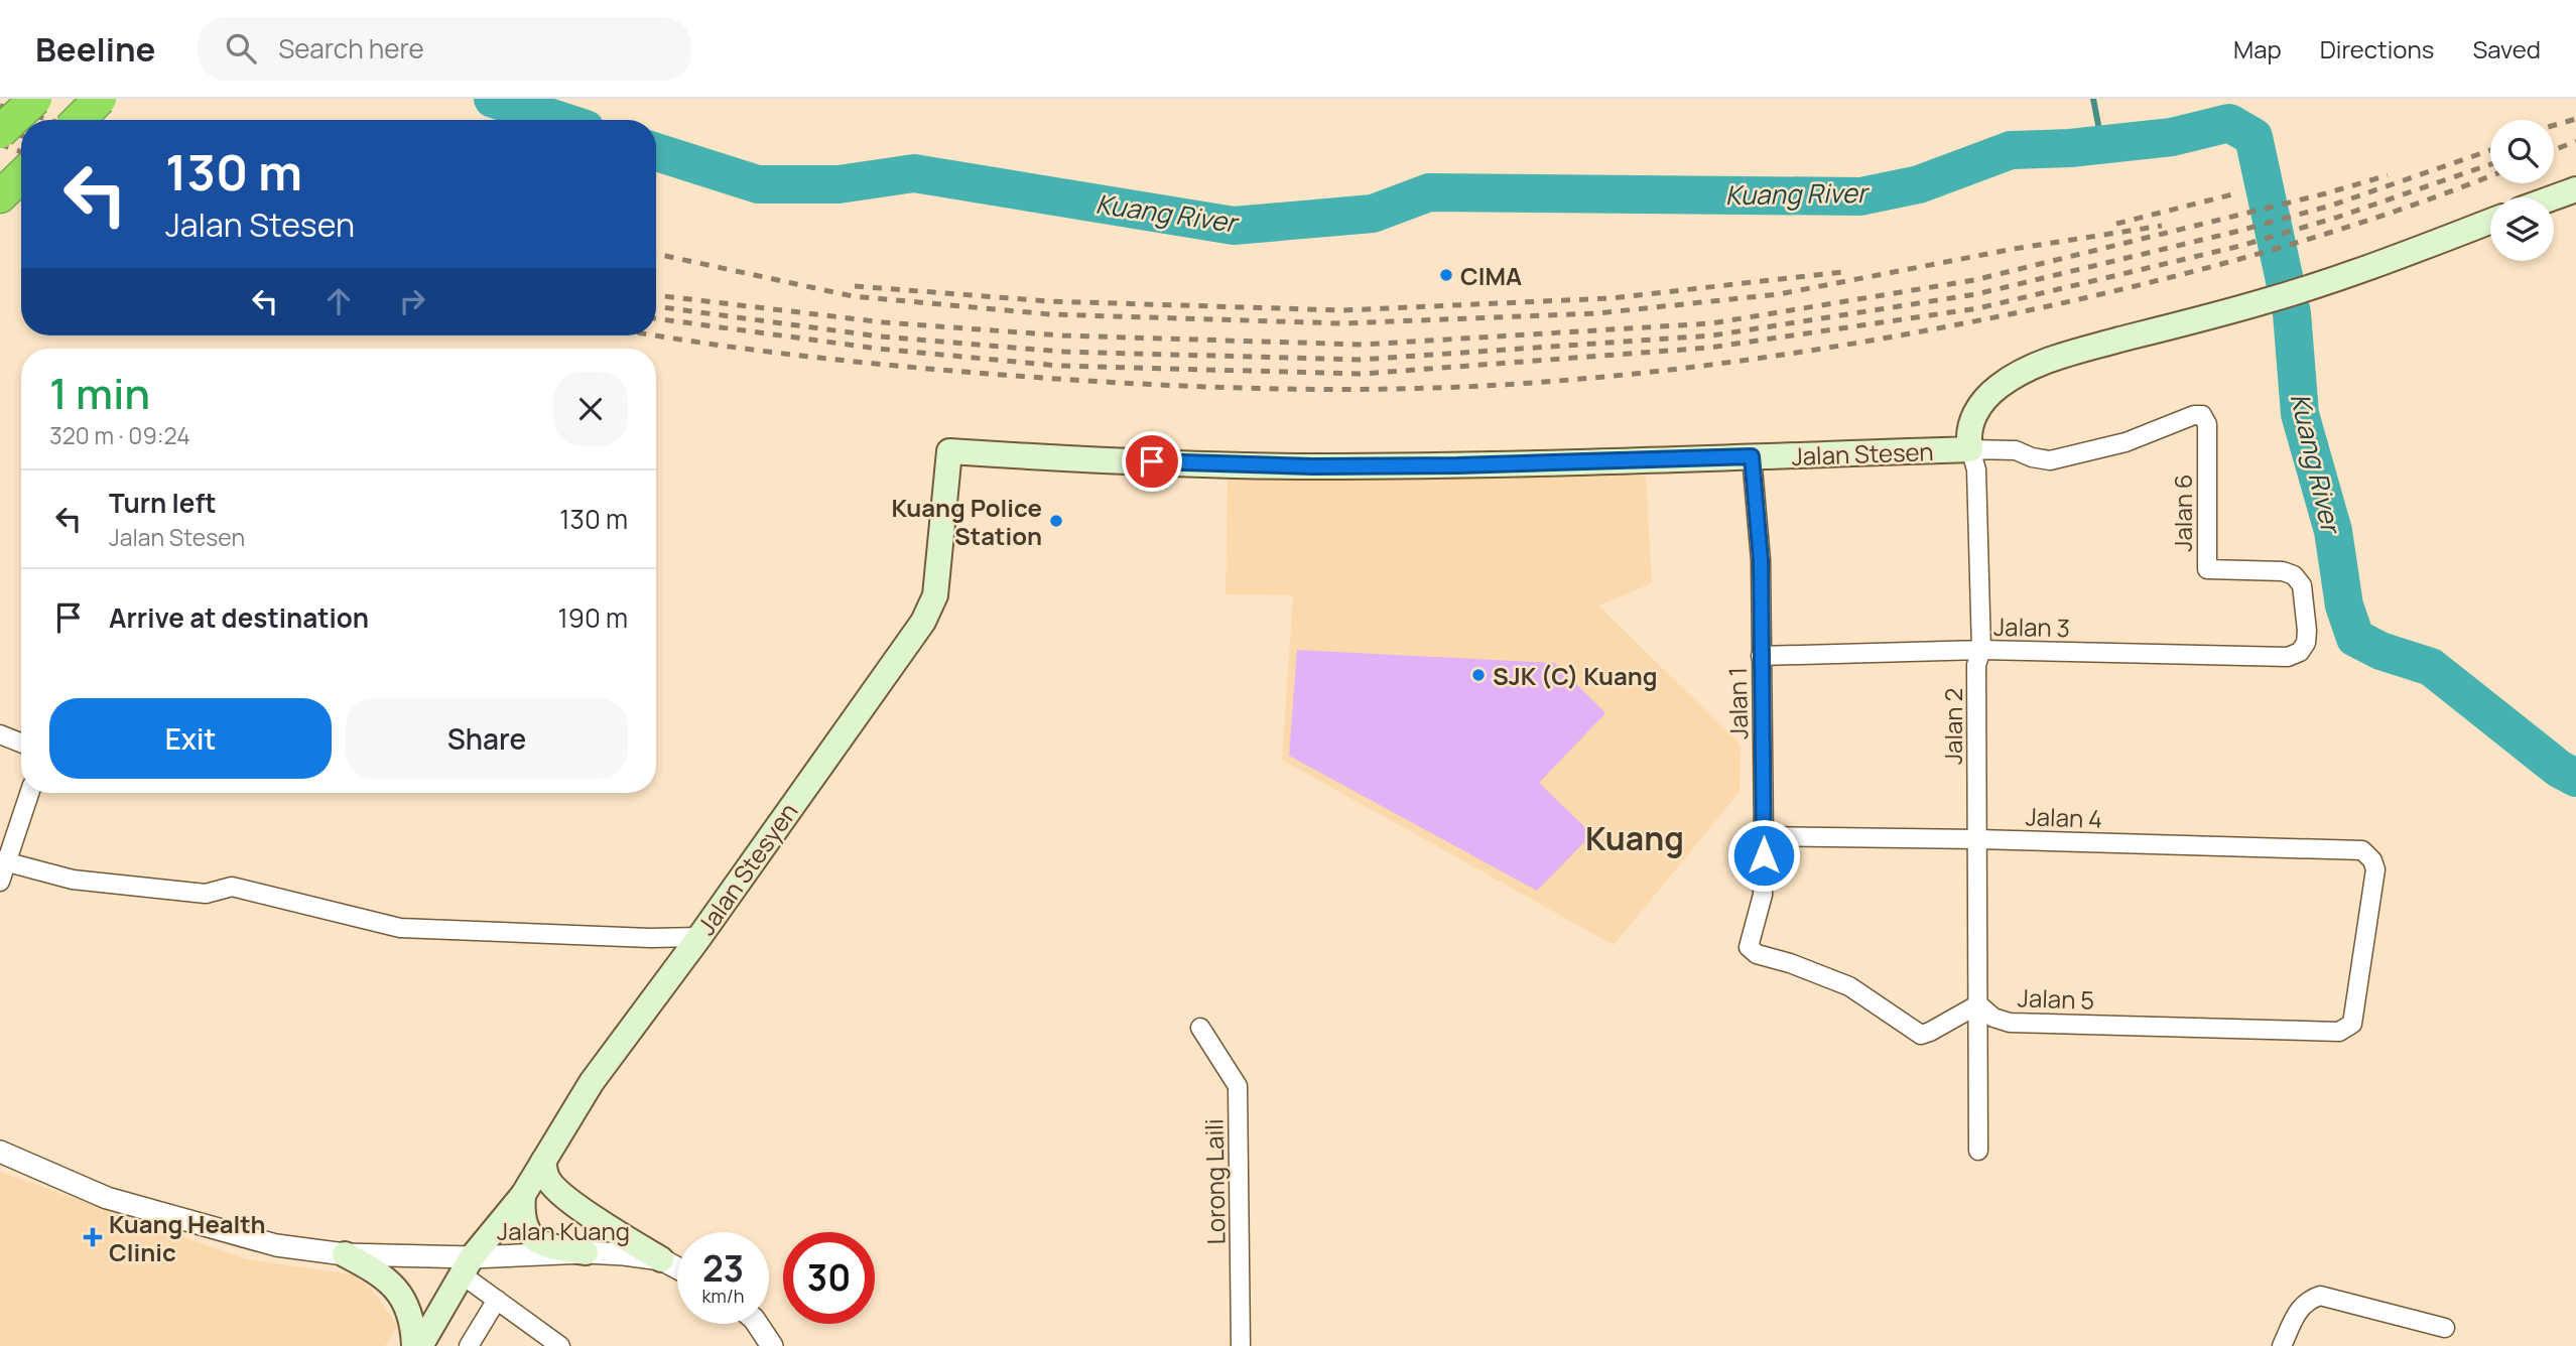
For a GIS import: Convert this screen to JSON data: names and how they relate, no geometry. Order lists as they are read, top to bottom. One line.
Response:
{"streets":{"main road":["Jalan Stesen","Jalan Stesyen"],"street":["Jalan 6","Jalan 3","Jalan 1","Jalan 2","Jalan 4","Jalan 5","Lorong Laili","Jalan Kuang"]},"crossings":[["Jalan Stesen","Jalan 6"],["Jalan Stesen","Jalan 1"],["Jalan Stesen","Jalan 2"],["Jalan Stesen","Jalan Stesyen"],["Jalan 6","Jalan 3"],["Jalan 6","Jalan 2"],["Jalan 3","Jalan 1"],["Jalan 3","Jalan 2"],["Jalan 1","Jalan 2"],["Jalan 1","Jalan 4"],["Jalan 1","Jalan 5"],["Jalan 2","Jalan 4"],["Jalan 2","Jalan 5"],["Jalan 4","Jalan 5"],["Jalan Stesyen","Jalan Kuang"]],"districts":["Kuang"],"water":["Kuang River"],"places":{"other":["CIMA","Kuang Police Station","SJK (C) Kuang"],"health":["Kuang Health Clinic"]},"page":{"header":"Beeline","search":"Search here","nav":["Map","Directions","Saved"],"turn":["130 m","Jalan Stesen"],"heading":["1 min","320 m · 09:24"],"list":[{"name":"Turn left","note":"Jalan Stesen","value":"130 m"},{"name":"Arrive at destination","value":"190 m"}],"buttons":["Exit","Share"],"speed":"23 km/h","limit":"30"}}
